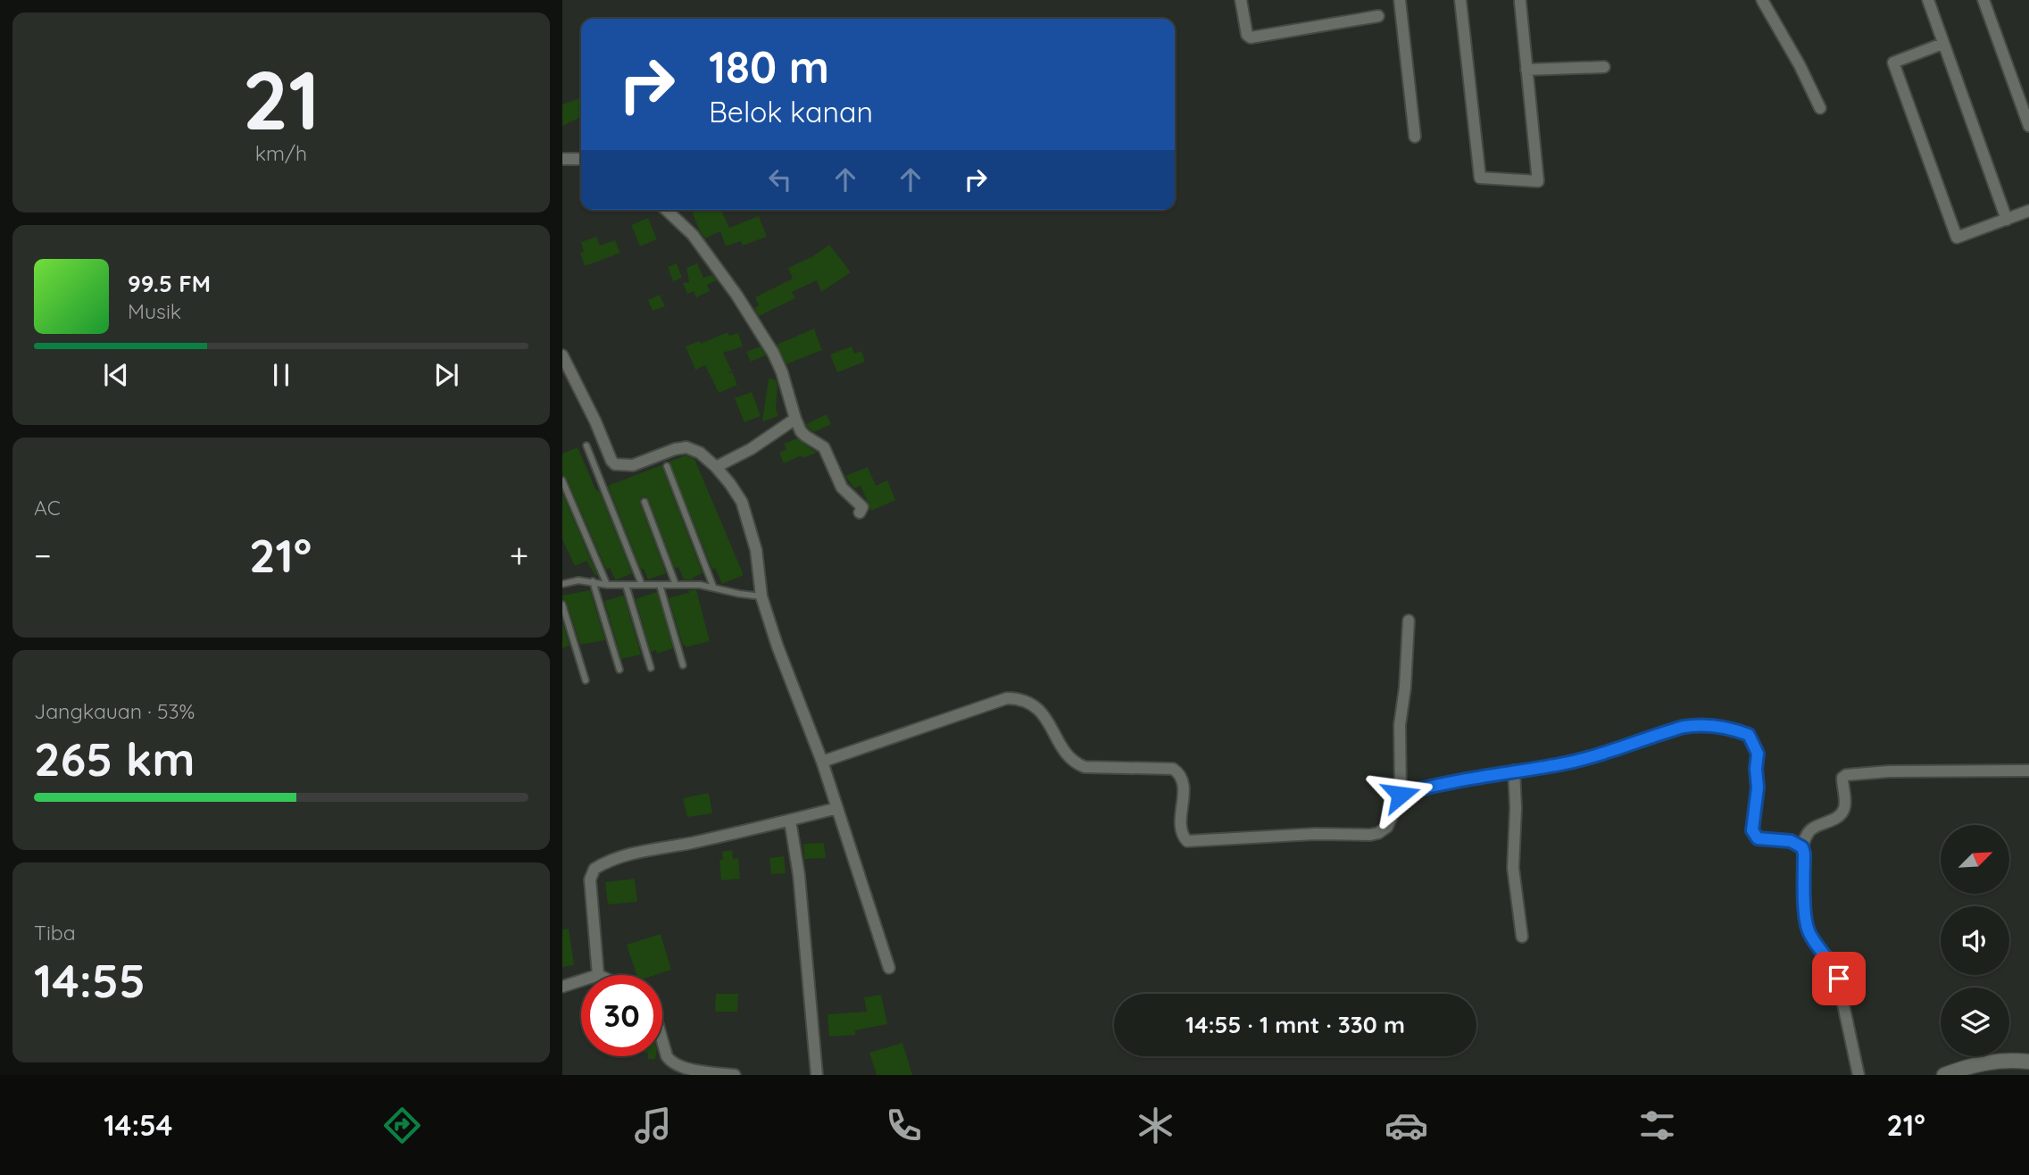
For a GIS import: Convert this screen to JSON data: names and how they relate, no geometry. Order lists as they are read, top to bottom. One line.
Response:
{"north":"top right","page":{"tile":[["21","km/h"],"AC",["Jangkauan · 53%","265 km"],["Tiba","14:55"]],"turn":["180 m","Belok kanan"],"song":["99.5 FM","Musik"],"heat":["−","21°","+"],"limit":"30","trip":"14:55 · 1 mnt · 330 m","tabs":["14:54","21°"]}}
